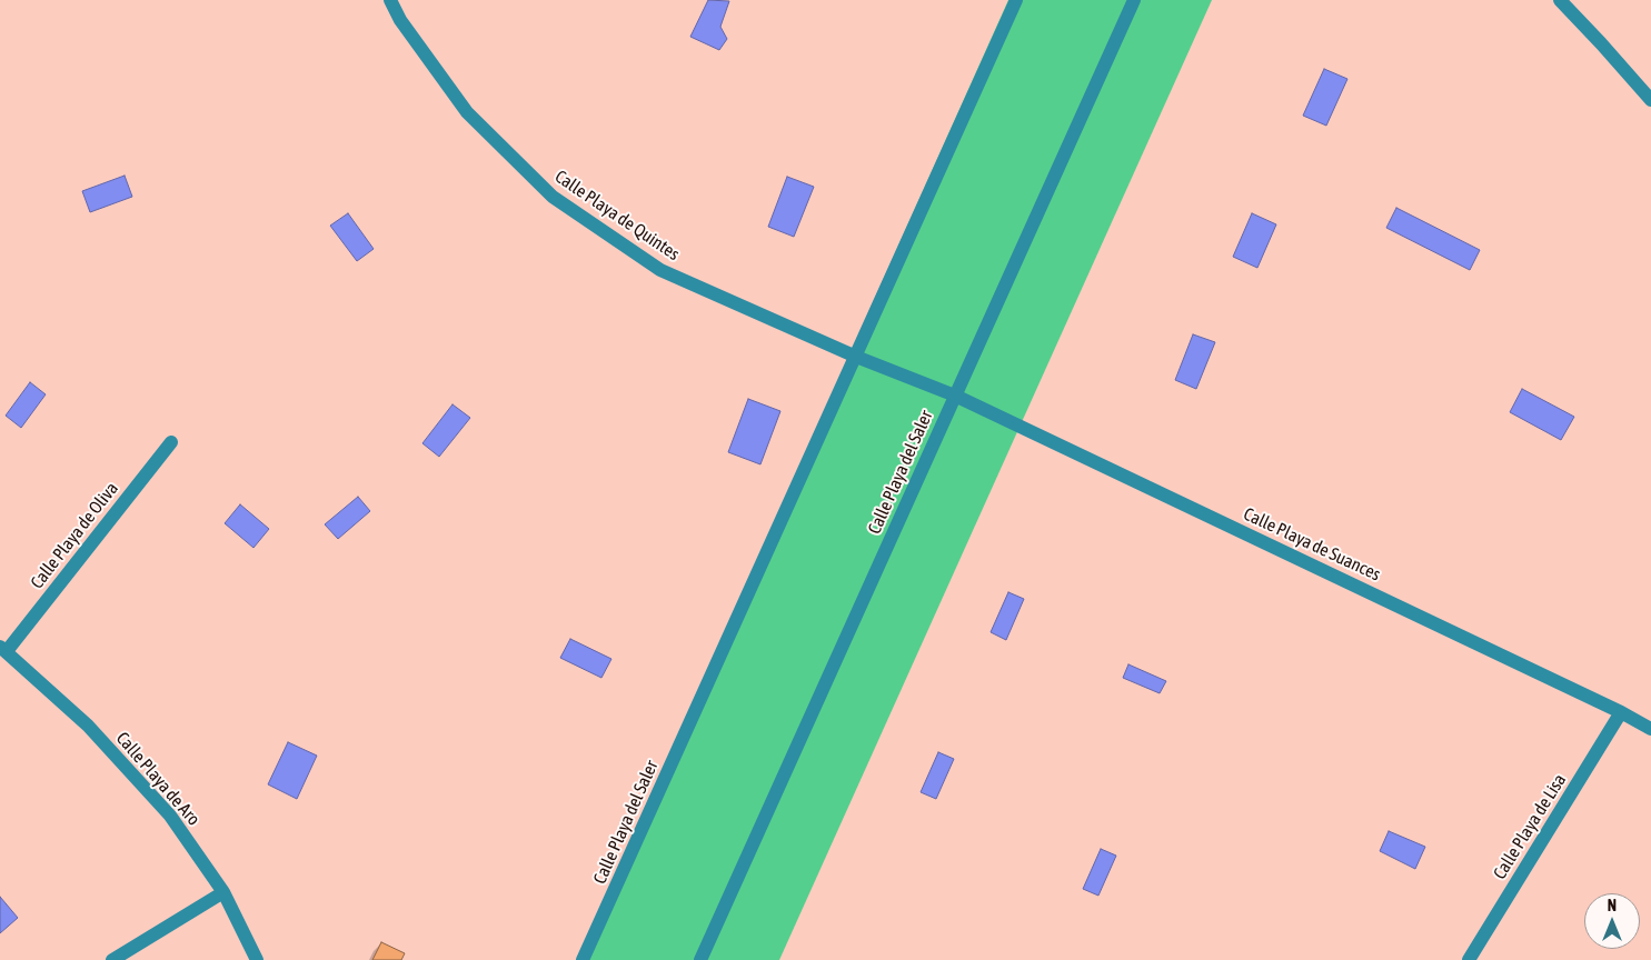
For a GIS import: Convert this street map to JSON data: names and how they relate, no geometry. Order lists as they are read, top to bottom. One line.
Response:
{"streets":{"street":["Calle Playa de Quintes","Calle Playa del Saler","Calle Playa de Oliva","Calle Playa de Suances","Calle Playa de Aro","Calle Playa de Lisa"]},"crossings":[["Calle Playa de Quintes","Calle Playa del Saler"],["Calle Playa de Quintes","Calle Playa de Suances"],["Calle Playa del Saler","Calle Playa de Suances"],["Calle Playa de Oliva","Calle Playa de Aro"],["Calle Playa de Suances","Calle Playa de Lisa"]],"north":"top"}
